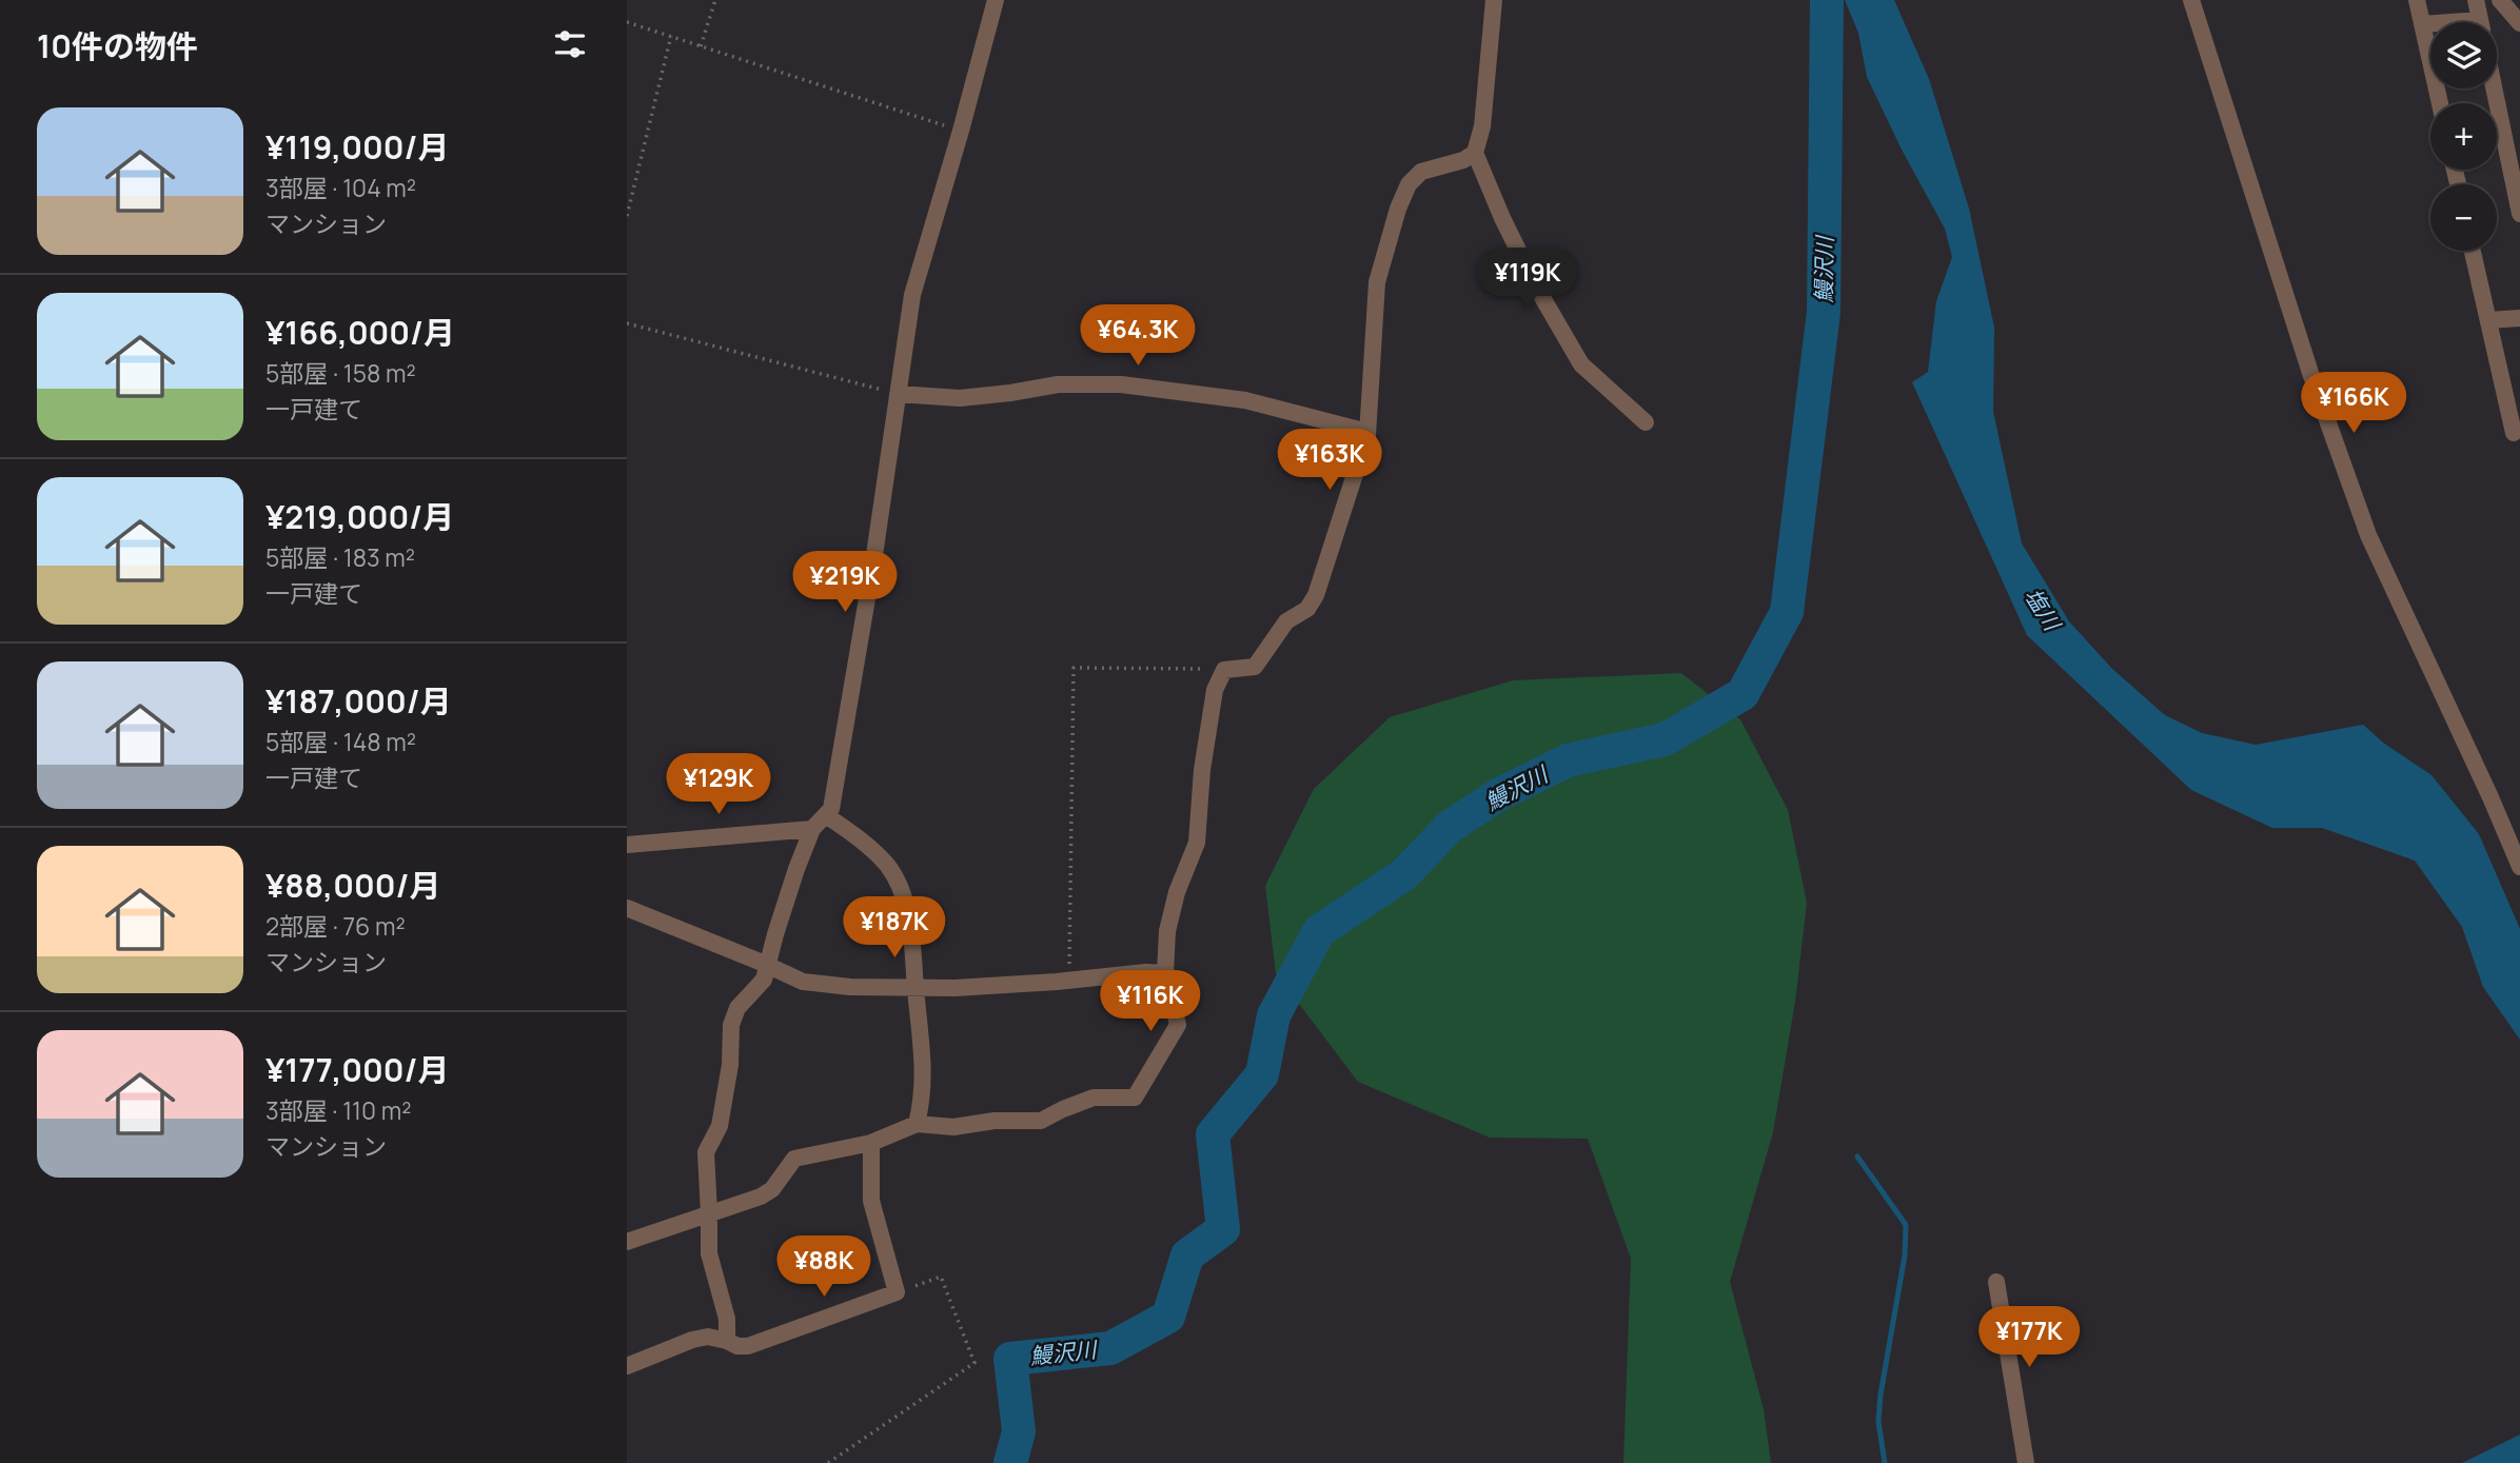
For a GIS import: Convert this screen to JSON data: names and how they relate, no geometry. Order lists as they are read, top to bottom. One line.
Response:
{"water":["鰻沢川","塩川"],"page":{"heading":"10件の物件","map_buttons":["+","−"],"list":[{"name":"¥119,000/月","note":"3部屋 · 104 m² · マンション"},{"name":"¥166,000/月","note":"5部屋 · 158 m² · 一戸建て"},{"name":"¥219,000/月","note":"5部屋 · 183 m² · 一戸建て"},{"name":"¥187,000/月","note":"5部屋 · 148 m² · 一戸建て"},{"name":"¥88,000/月","note":"2部屋 · 76 m² · マンション"},{"name":"¥177,000/月","note":"3部屋 · 110 m² · マンション"}],"price":["¥119K","¥64.3K","¥166K","¥163K","¥219K","¥129K","¥187K","¥116K","¥88K","¥177K"]}}
